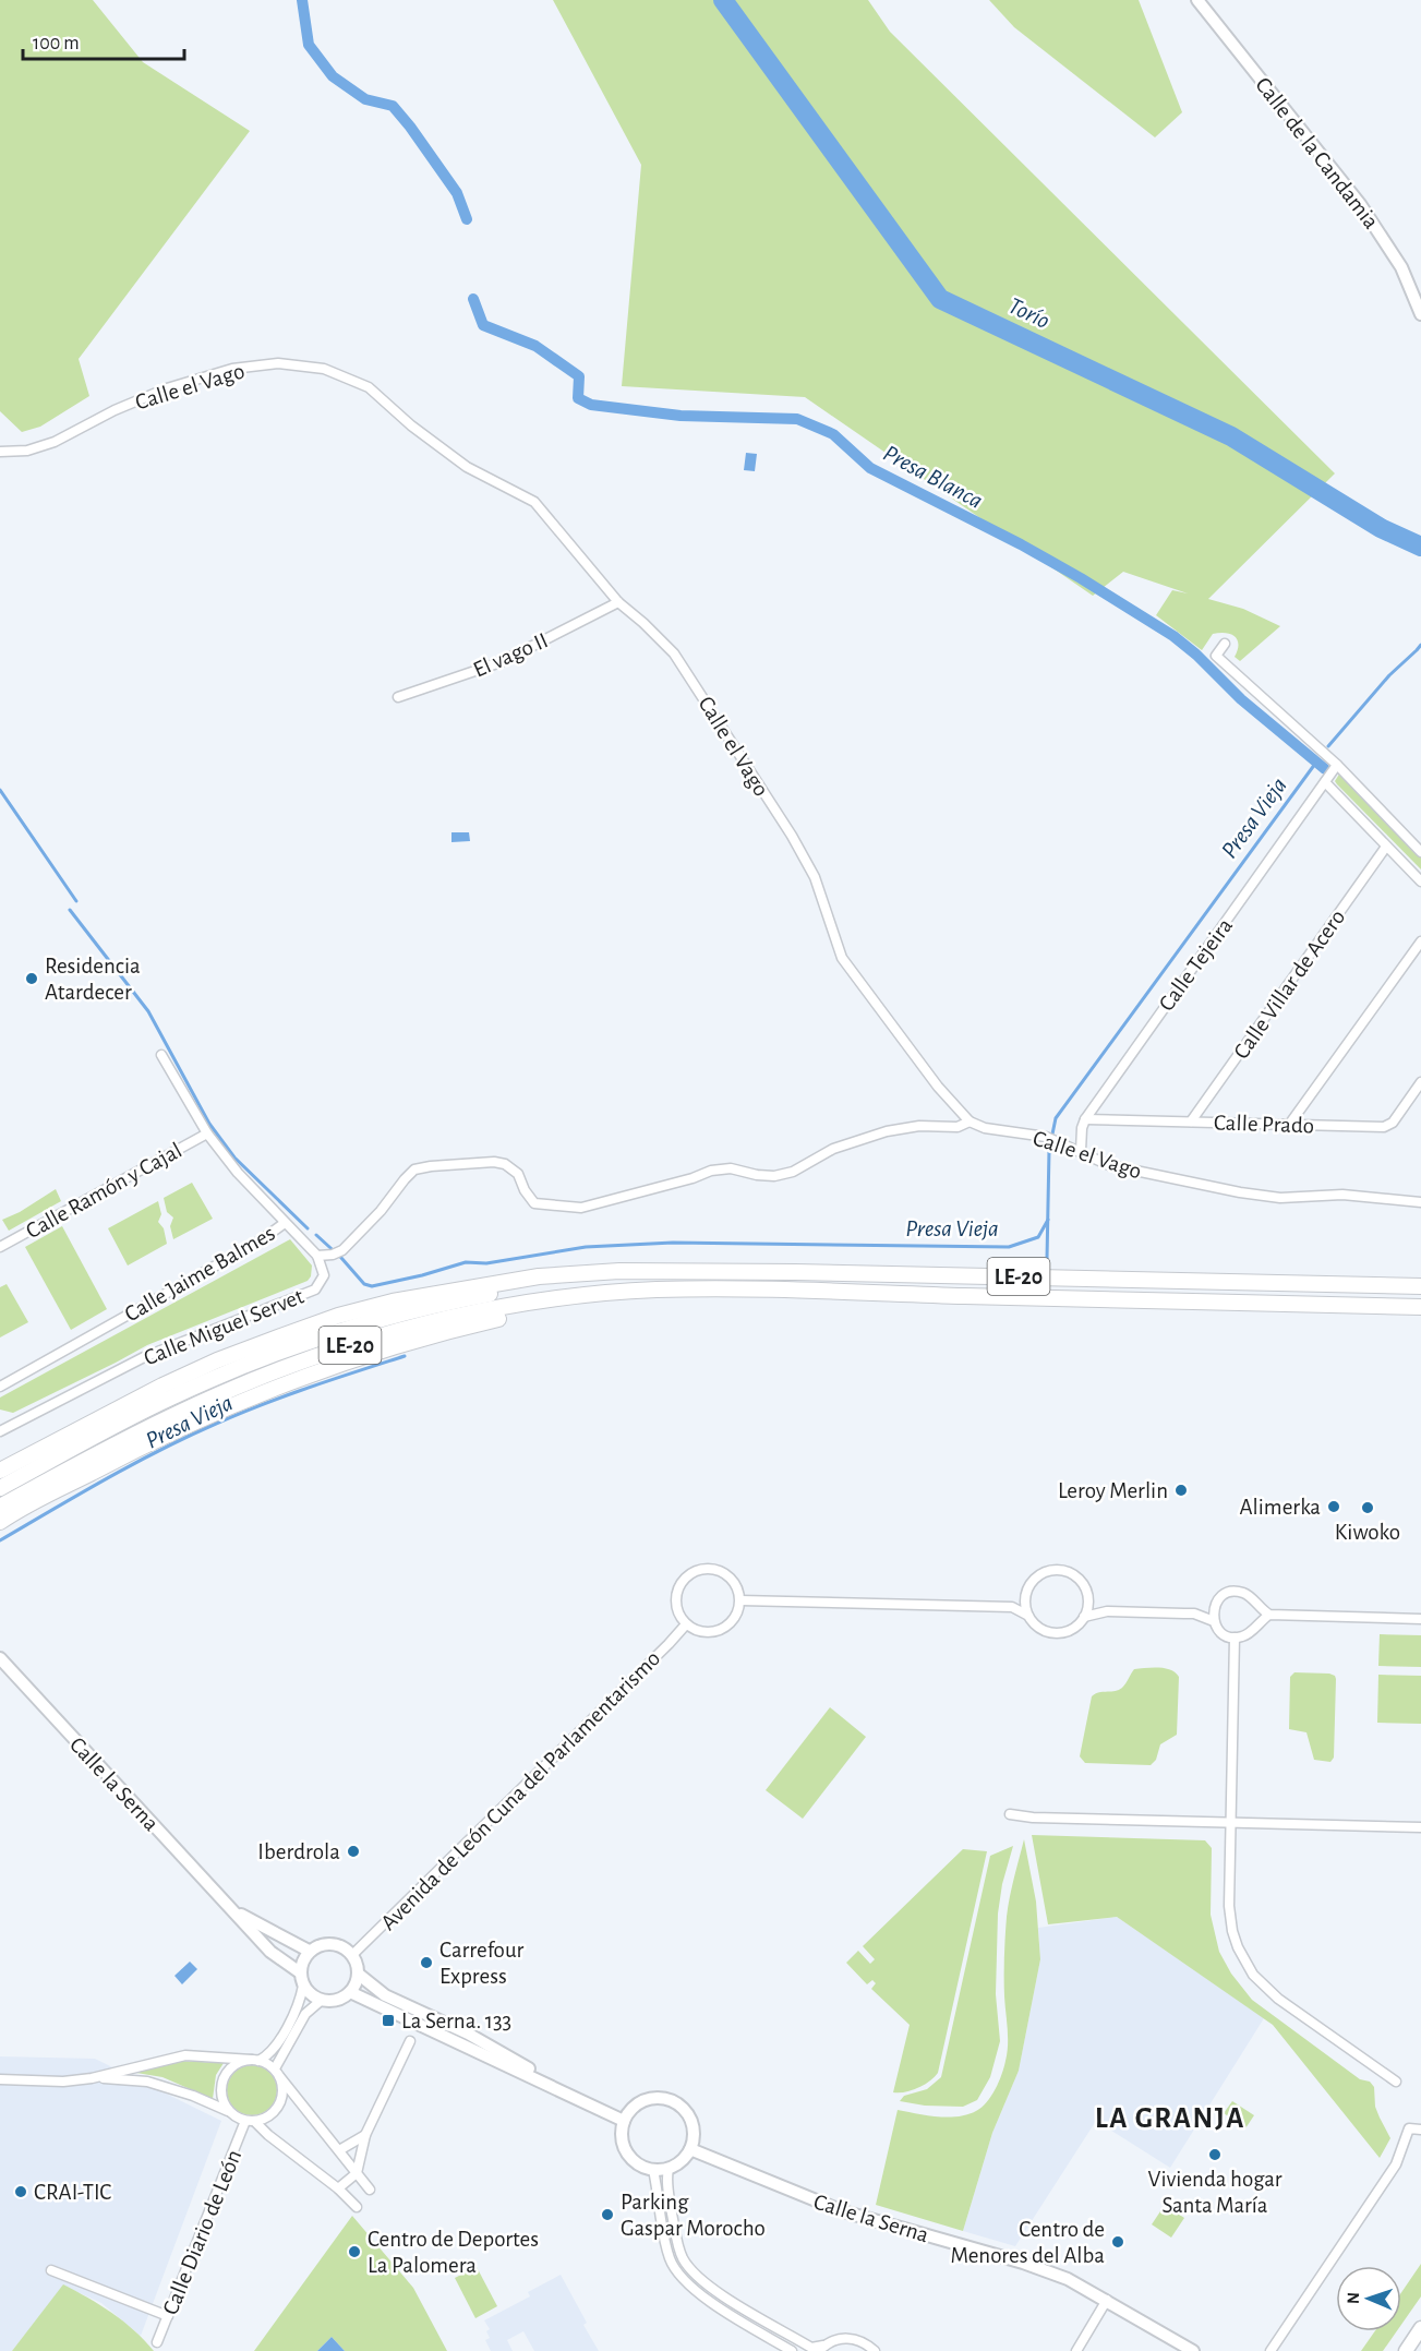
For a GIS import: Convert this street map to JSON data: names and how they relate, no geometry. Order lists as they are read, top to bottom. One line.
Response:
{"streets":{"highway":["LE-20"],"street":["Calle de la Candamia","Calle el Vago","El vago II","Calle Tejeira","Calle Villar de Acero","Calle Prado","Calle Ramón y Cajal","Calle Jaime Balmes","Calle Miguel Servet","Calle la Serna","Avenida de León Cuna del Parlamentarismo","Calle Diario de León"]},"crossings":[["Calle el Vago","El vago II"],["Calle el Vago","Calle Tejeira"],["Calle el Vago","Calle Miguel Servet"],["Calle Tejeira","Calle Prado"],["Calle Villar de Acero","Calle Prado"],["Calle Ramón y Cajal","Calle Jaime Balmes"],["Calle la Serna","Avenida de León Cuna del Parlamentarismo"]],"districts":["LA GRANJA"],"water":["Torío","Presa Blanca","Presa Vieja"],"places":{"other":["Residencia Atardecer","Leroy Merlin","Alimerka","Kiwoko","Iberdrola","Carrefour Express","Vivienda hogar Santa María","CRAI-TIC","Parking Gaspar Morocho","Centro de Menores del Alba","Centro de Deportes La Palomera"],"transit":["La Serna. 133"]},"scale_bar":"100 m","north":"left"}
